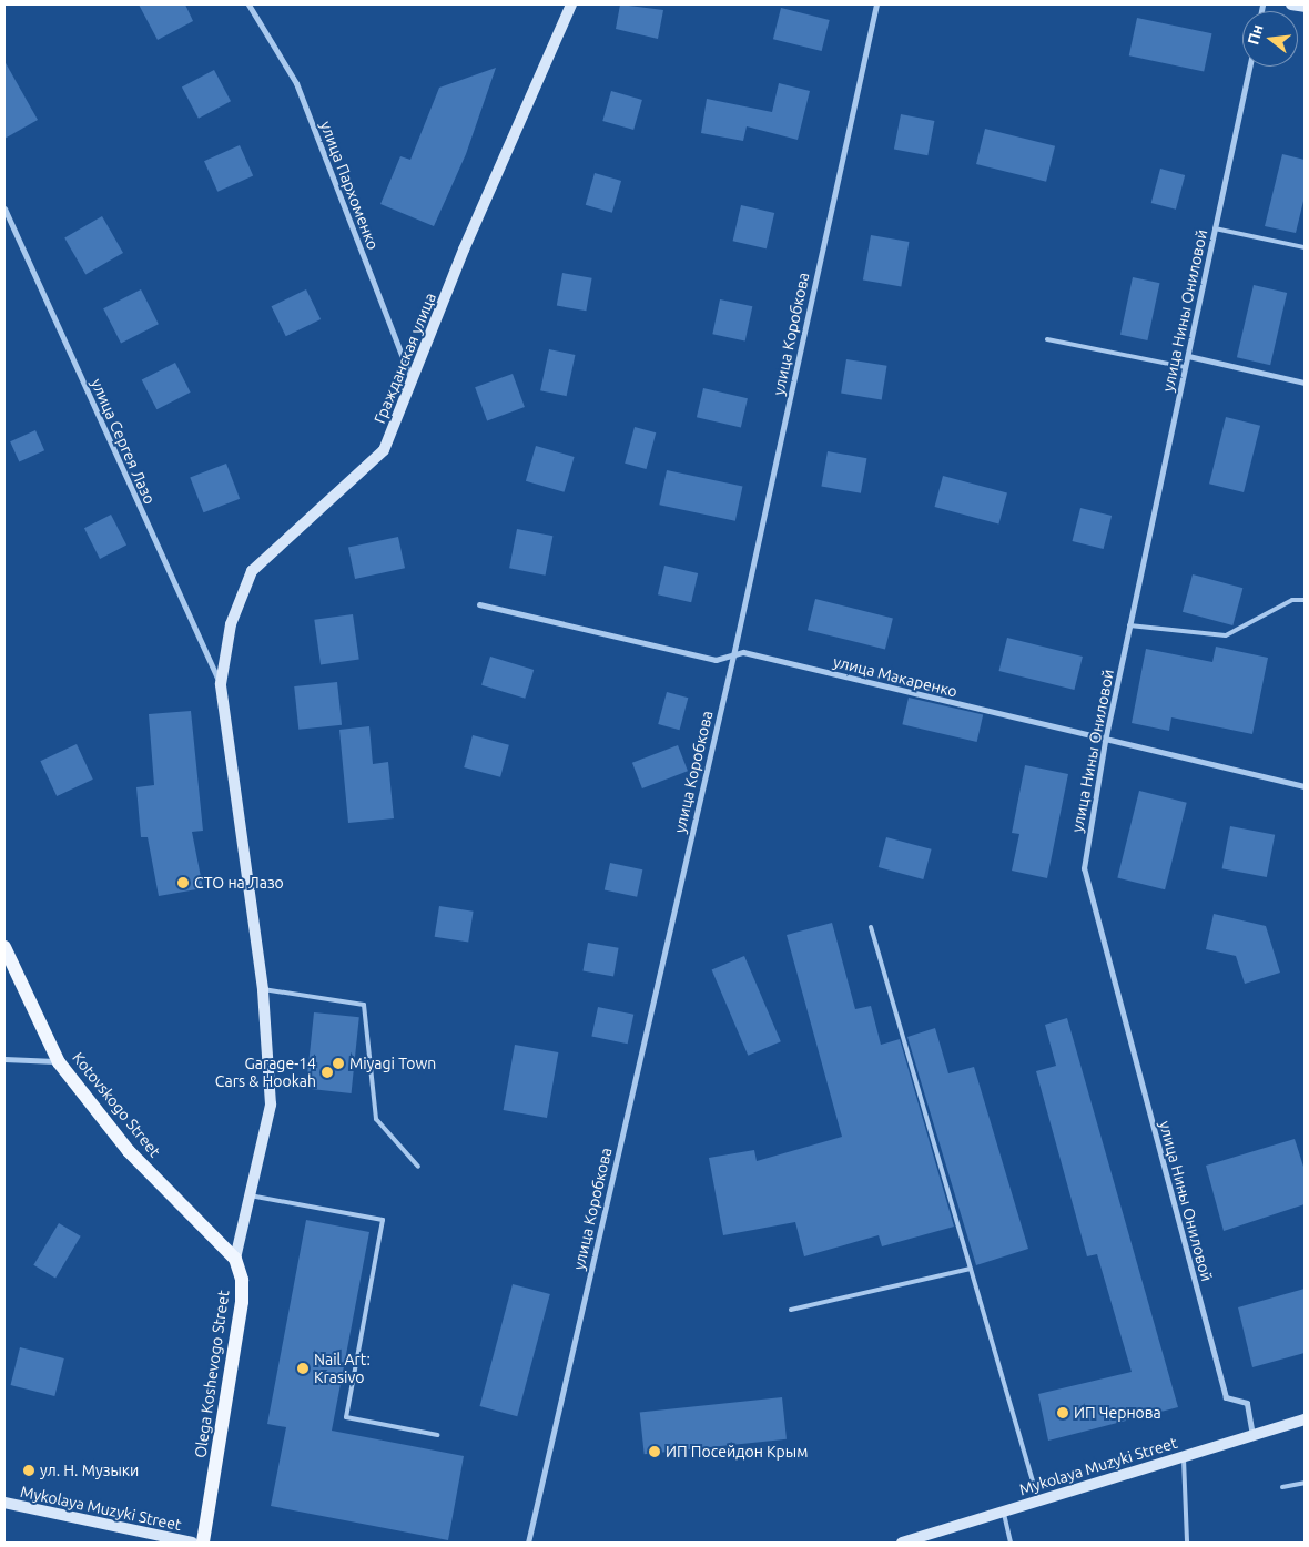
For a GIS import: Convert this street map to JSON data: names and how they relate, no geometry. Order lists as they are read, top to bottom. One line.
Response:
{"streets":{"main road":["Kotovskogo Street","Olega Koshevogo Street"],"street":["улица Пархоменко","улица Нины Ониловой","улица Коробкова","Гражданская улица","улица Сергея Лазо","улица Макаренко","Mykolaya Muzyki Street"]},"crossings":[["улица Пархоменко","Гражданская улица"],["улица Нины Ониловой","улица Макаренко"],["улица Нины Ониловой","Mykolaya Muzyki Street"],["улица Коробкова","улица Макаренко"],["Гражданская улица","улица Сергея Лазо"],["Гражданская улица","Olega Koshevogo Street"],["улица Сергея Лазо","Olega Koshevogo Street"],["Kotovskogo Street","Olega Koshevogo Street"]],"places":["СТО на Лазо","Miyagi Town","Garage-14 Cars & Hookah","Nail Art: Krasivo","ИП Чернова","ИП Посейдон Крым","ул. Н. Музыки"],"north":"left"}
